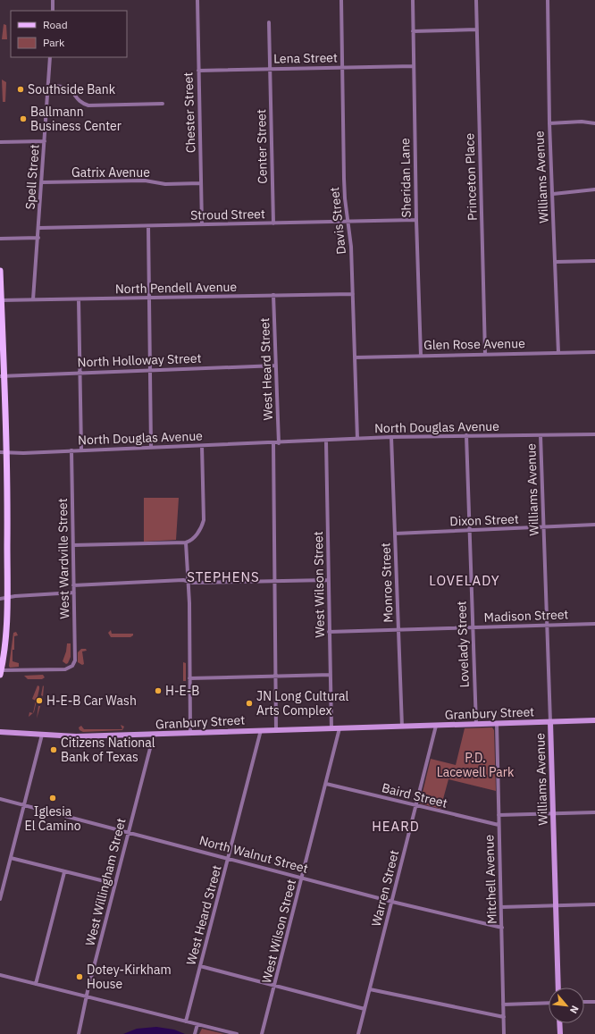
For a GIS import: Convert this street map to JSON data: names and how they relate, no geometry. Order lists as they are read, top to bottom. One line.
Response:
{"streets":{"street":["Lena Street","Chester Street","Center Street","Gatrix Avenue","Spell Street","Princeton Place","Williams Avenue","Sheridan Lane","Stroud Street","Davis Street","North Pendell Avenue","Glen Rose Avenue","North Holloway Street","West Heard Street","North Douglas Avenue","Dixon Street","West Wardville Street","Monroe Street","West Wilson Street","Madison Street","Lovelady Street","Granbury Street","Baird Street","North Walnut Street","Mitchell Avenue","West Willingham Street","Warren Street"]},"crossings":[["Lena Street","Chester Street"],["Lena Street","Center Street"],["Lena Street","Sheridan Lane"],["Lena Street","Davis Street"],["Chester Street","Gatrix Avenue"],["Chester Street","Stroud Street"],["Center Street","Stroud Street"],["Gatrix Avenue","Spell Street"],["Spell Street","Stroud Street"],["Spell Street","North Pendell Avenue"],["Princeton Place","Glen Rose Avenue"],["Williams Avenue","Glen Rose Avenue"],["Williams Avenue","North Douglas Avenue"],["Williams Avenue","Dixon Street"],["Williams Avenue","Madison Street"],["Williams Avenue","Granbury Street"],["Sheridan Lane","Stroud Street"],["Sheridan Lane","Glen Rose Avenue"],["Stroud Street","Davis Street"],["Davis Street","North Pendell Avenue"],["Davis Street","Glen Rose Avenue"],["Davis Street","North Douglas Avenue"],["North Pendell Avenue","West Heard Street"],["North Holloway Street","West Heard Street"],["West Heard Street","North Douglas Avenue"],["West Heard Street","Granbury Street"],["West Heard Street","North Walnut Street"],["North Douglas Avenue","West Wardville Street"],["North Douglas Avenue","Monroe Street"],["North Douglas Avenue","West Wilson Street"],["North Douglas Avenue","Lovelady Street"],["Dixon Street","Monroe Street"],["Dixon Street","Lovelady Street"],["Monroe Street","Madison Street"],["Monroe Street","Granbury Street"],["West Wilson Street","Madison Street"],["West Wilson Street","Granbury Street"],["West Wilson Street","Baird Street"],["West Wilson Street","North Walnut Street"],["Madison Street","Lovelady Street"],["Lovelady Street","Granbury Street"],["Granbury Street","Mitchell Avenue"],["Granbury Street","West Willingham Street"],["Granbury Street","Warren Street"],["Baird Street","Mitchell Avenue"],["Baird Street","Warren Street"],["North Walnut Street","Mitchell Avenue"],["North Walnut Street","West Willingham Street"],["North Walnut Street","Warren Street"]],"districts":["STEPHENS","LOVELADY","HEARD"],"parks":["P.D. Lacewell Park"],"places":["Southside Bank","Ballmann Business Center","H-E-B","H-E-B Car Wash","JN Long Cultural Arts Complex","Citizens National Bank of Texas","Iglesia El Camino","Dotey-Kirkham House"],"legend":["Road","Park"],"north":"bottom right"}
